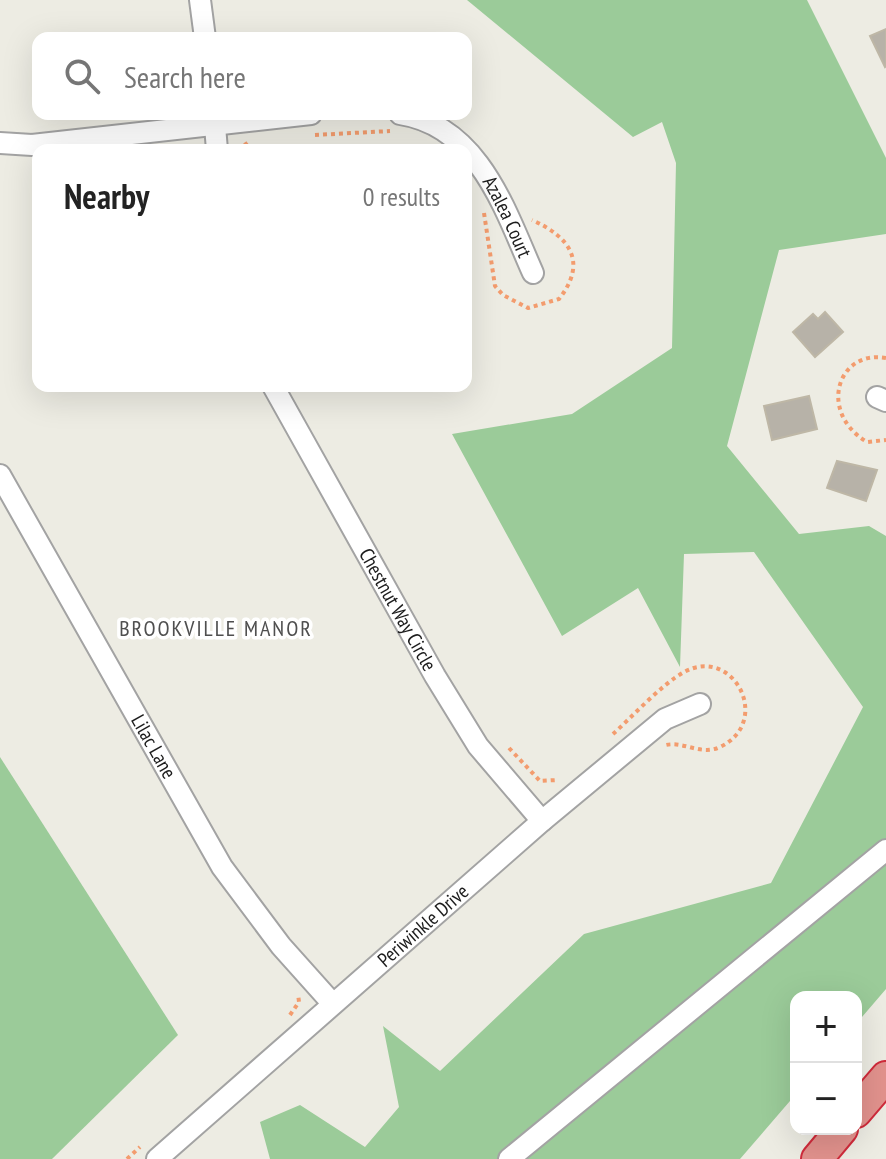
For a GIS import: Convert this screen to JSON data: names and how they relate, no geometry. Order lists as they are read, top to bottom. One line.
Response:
{"streets":{"street":["Azalea Court","Chestnut Way Circle","Lilac Lane","Periwinkle Drive"]},"crossings":[["Chestnut Way Circle","Periwinkle Drive"],["Lilac Lane","Periwinkle Drive"]],"districts":["BROOKVILLE MANOR"],"page":{"search":"Search here","heading":["Nearby","0 results"],"map_buttons":["+","−"]}}
